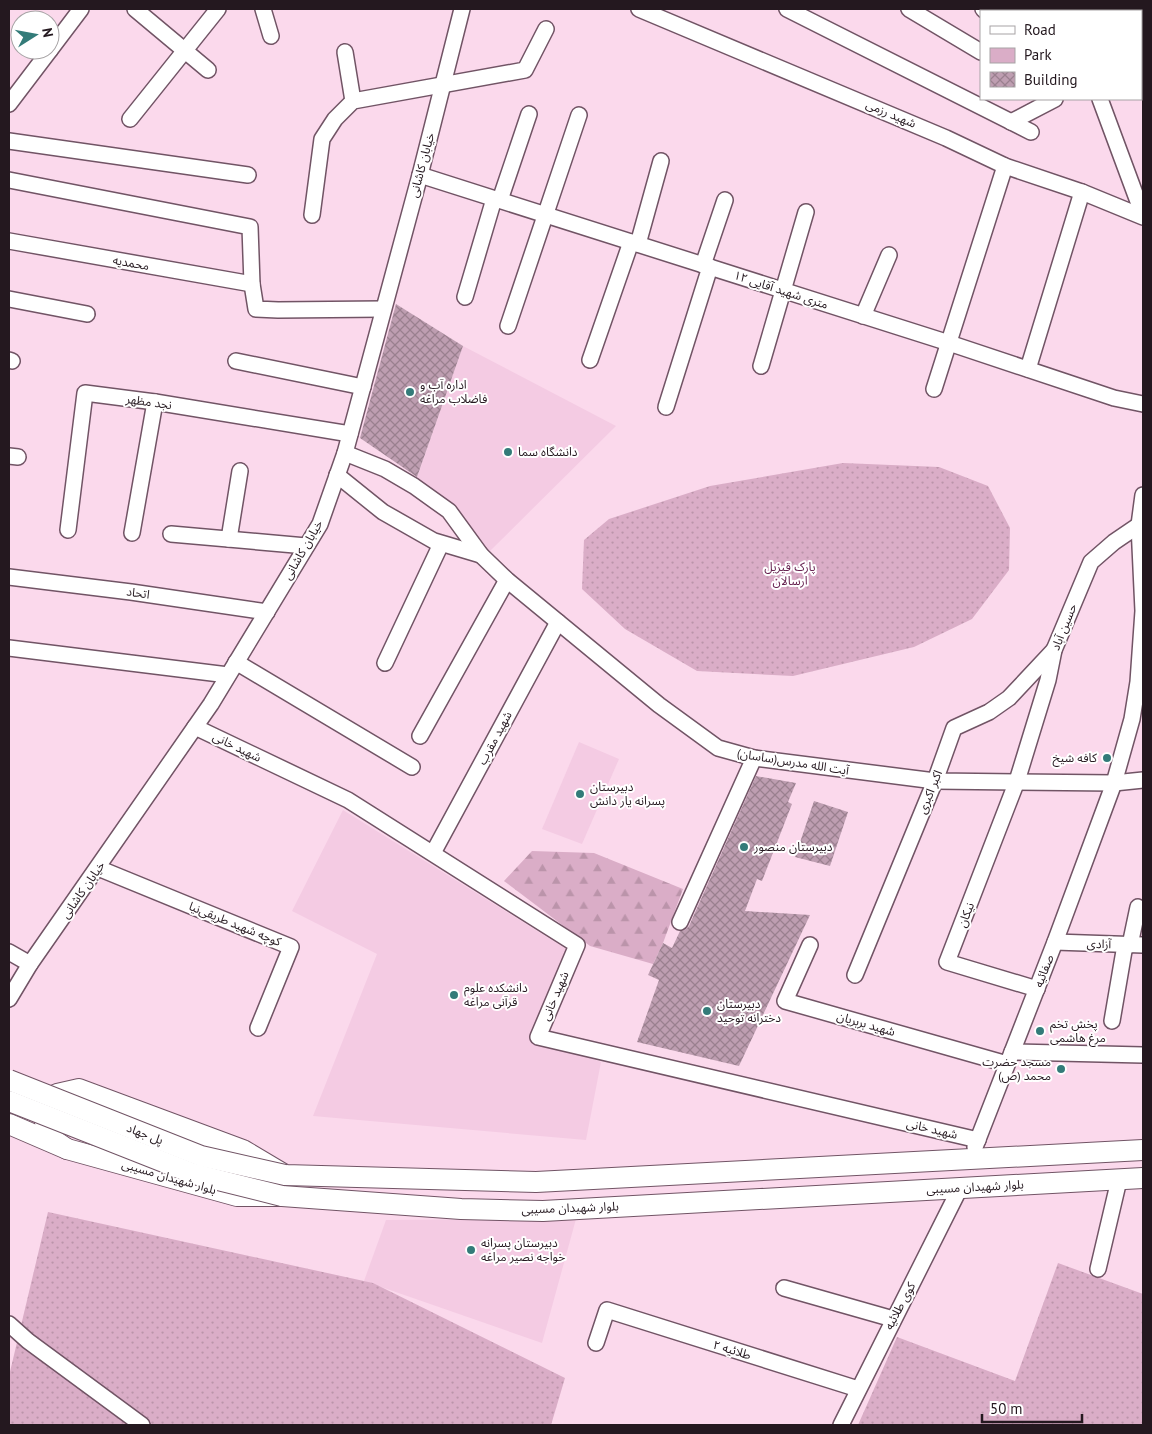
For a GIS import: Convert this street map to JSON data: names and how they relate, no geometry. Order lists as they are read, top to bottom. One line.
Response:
{"streets":{"main road":["پل جهاد","بلوار شهیدان مسیبی"],"street":["شهید رزمی","خیابان کاشانی","محمدیه","۱۲ متری شهید آقایی","نجد مظهر","اتحاد","حسین آباد","شهید مقرب","شهید خانی","آیت الله مدرس(ساسان)","اکبر اکبری","نیکان","کوچه شهید طریقی‌نیا","آزادی","صفائیه","شهید بربریان","کوی طلائیه","طلائیه ۲"]},"crossings":[["خیابان کاشانی","۱۲ متری شهید آقایی"],["خیابان کاشانی","نجد مظهر"],["خیابان کاشانی","اتحاد"],["خیابان کاشانی","شهید خانی"],["خیابان کاشانی","آیت الله مدرس(ساسان)"],["خیابان کاشانی","کوچه شهید طریقی‌نیا"],["حسین آباد","آیت الله مدرس(ساسان)"],["حسین آباد","اکبر اکبری"],["حسین آباد","نیکان"],["حسین آباد","صفائیه"],["شهید مقرب","شهید خانی"],["شهید مقرب","آیت الله مدرس(ساسان)"],["شهید خانی","صفائیه"],["آیت الله مدرس(ساسان)","اکبر اکبری"],["آیت الله مدرس(ساسان)","نیکان"],["آیت الله مدرس(ساسان)","صفائیه"],["نیکان","صفائیه"],["آزادی","صفائیه"],["صفائیه","شهید بربریان"],["پل جهاد","بلوار شهیدان مسیبی"],["بلوار شهیدان مسیبی","کوی طلائیه"],["کوی طلائیه","طلائیه ۲"]],"parks":["پارک قیزیل ارسالان"],"places":["اداره آب و فاضلاب مراغه","دانشگاه سما","کافه شیخ","دبیرستان پسرانه یار دانش","دبیرستان منصور","دانشکده علوم قرآنی مراغه","دبیرستان دخترانه توحید","پخش تخم مرغ هاشمی","مسجد حضرت محمد (ص)","دبیرستان پسرانه خواجه نصیر مراغه"],"legend":["Road","Park","Building"],"scale_bar":"50 m","north":"right"}
